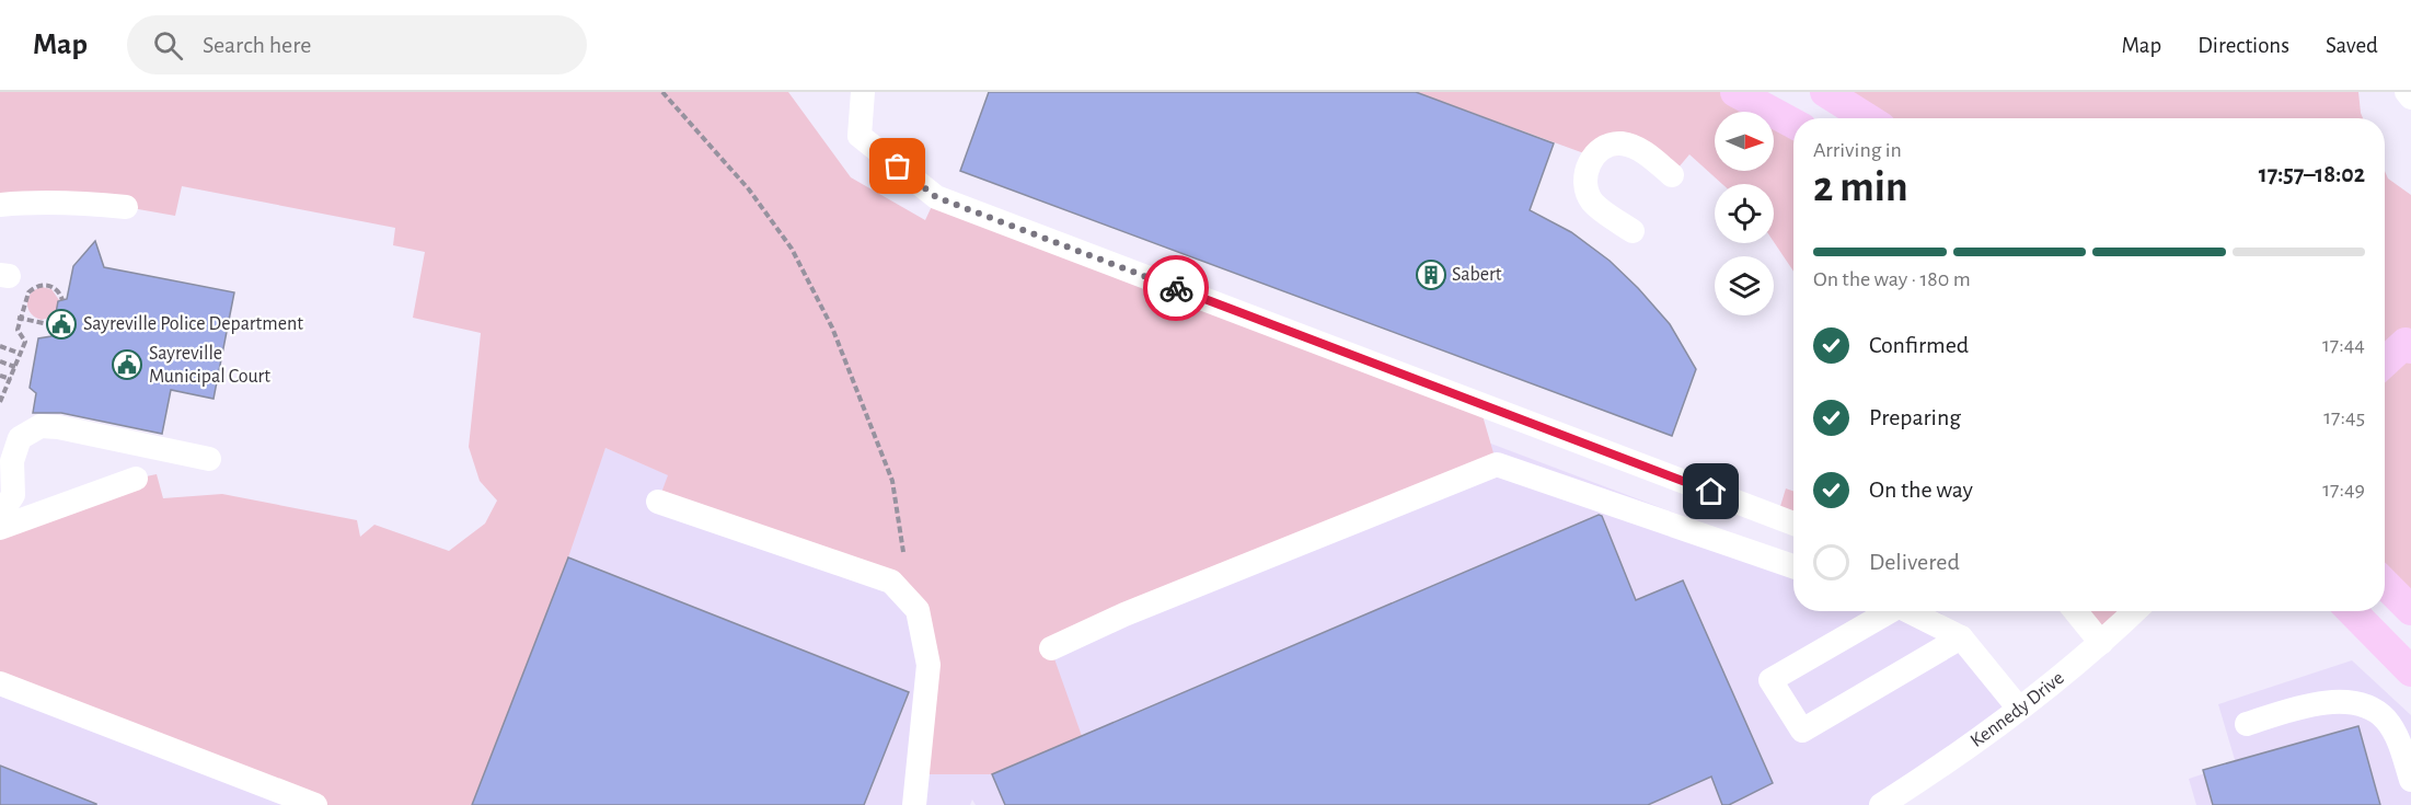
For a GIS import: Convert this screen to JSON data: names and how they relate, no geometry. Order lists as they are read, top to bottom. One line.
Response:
{"streets":{"street":["Kennedy Drive"]},"places":{"building":["Sabert"],"public building":["Sayreville Police Department","Sayreville Municipal Court"]},"north":"right","page":{"header":"Map","search":"Search here","nav":["Map","Directions","Saved"],"heading":["2 min","Arriving in","17:57–18:02"],"bar":"On the way · 180 m","list":[["Confirmed","17:44"],["Preparing","17:45"],["On the way","17:49"],"Delivered"]}}
